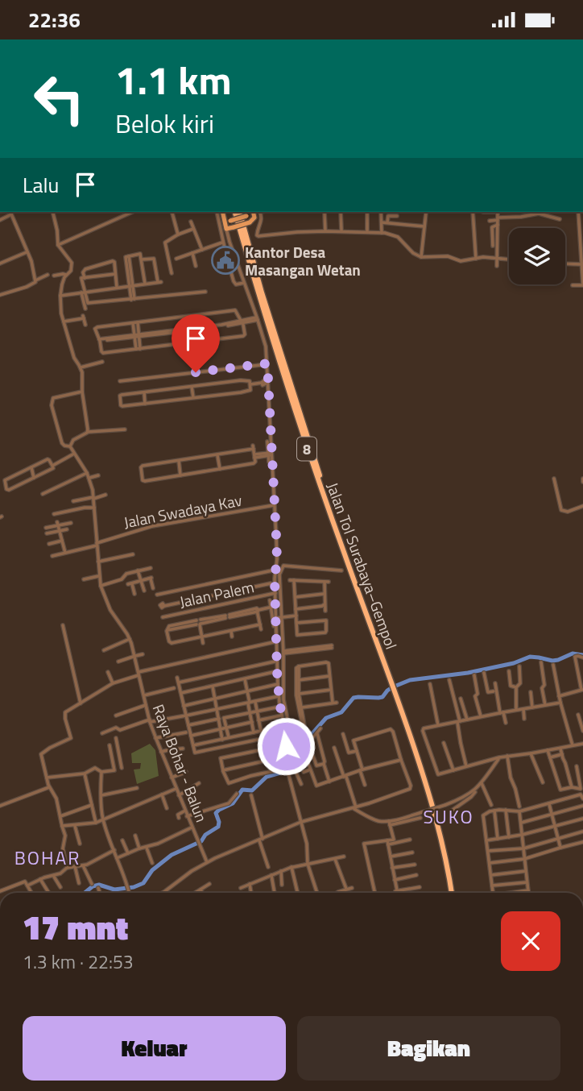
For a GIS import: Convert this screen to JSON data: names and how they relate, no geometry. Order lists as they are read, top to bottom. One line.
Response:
{"streets":{"highway":["8","Jalan Tol Surabaya–Gempol"],"street":["Jalan Swadaya Kav","Jalan Palem","Raya Bohar - Balun"]},"crossings":[["Jalan Swadaya Kav","Raya Bohar - Balun"]],"districts":["SUKO","BOHAR"],"places":{"public building":["Kantor Desa Masangan Wetan"]},"page":{"status":"22:36","turn":["1.1 km","Belok kiri"],"then":"Lalu","heading":["17 mnt","1.3 km · 22:53"],"buttons":["Keluar","Bagikan"]}}
